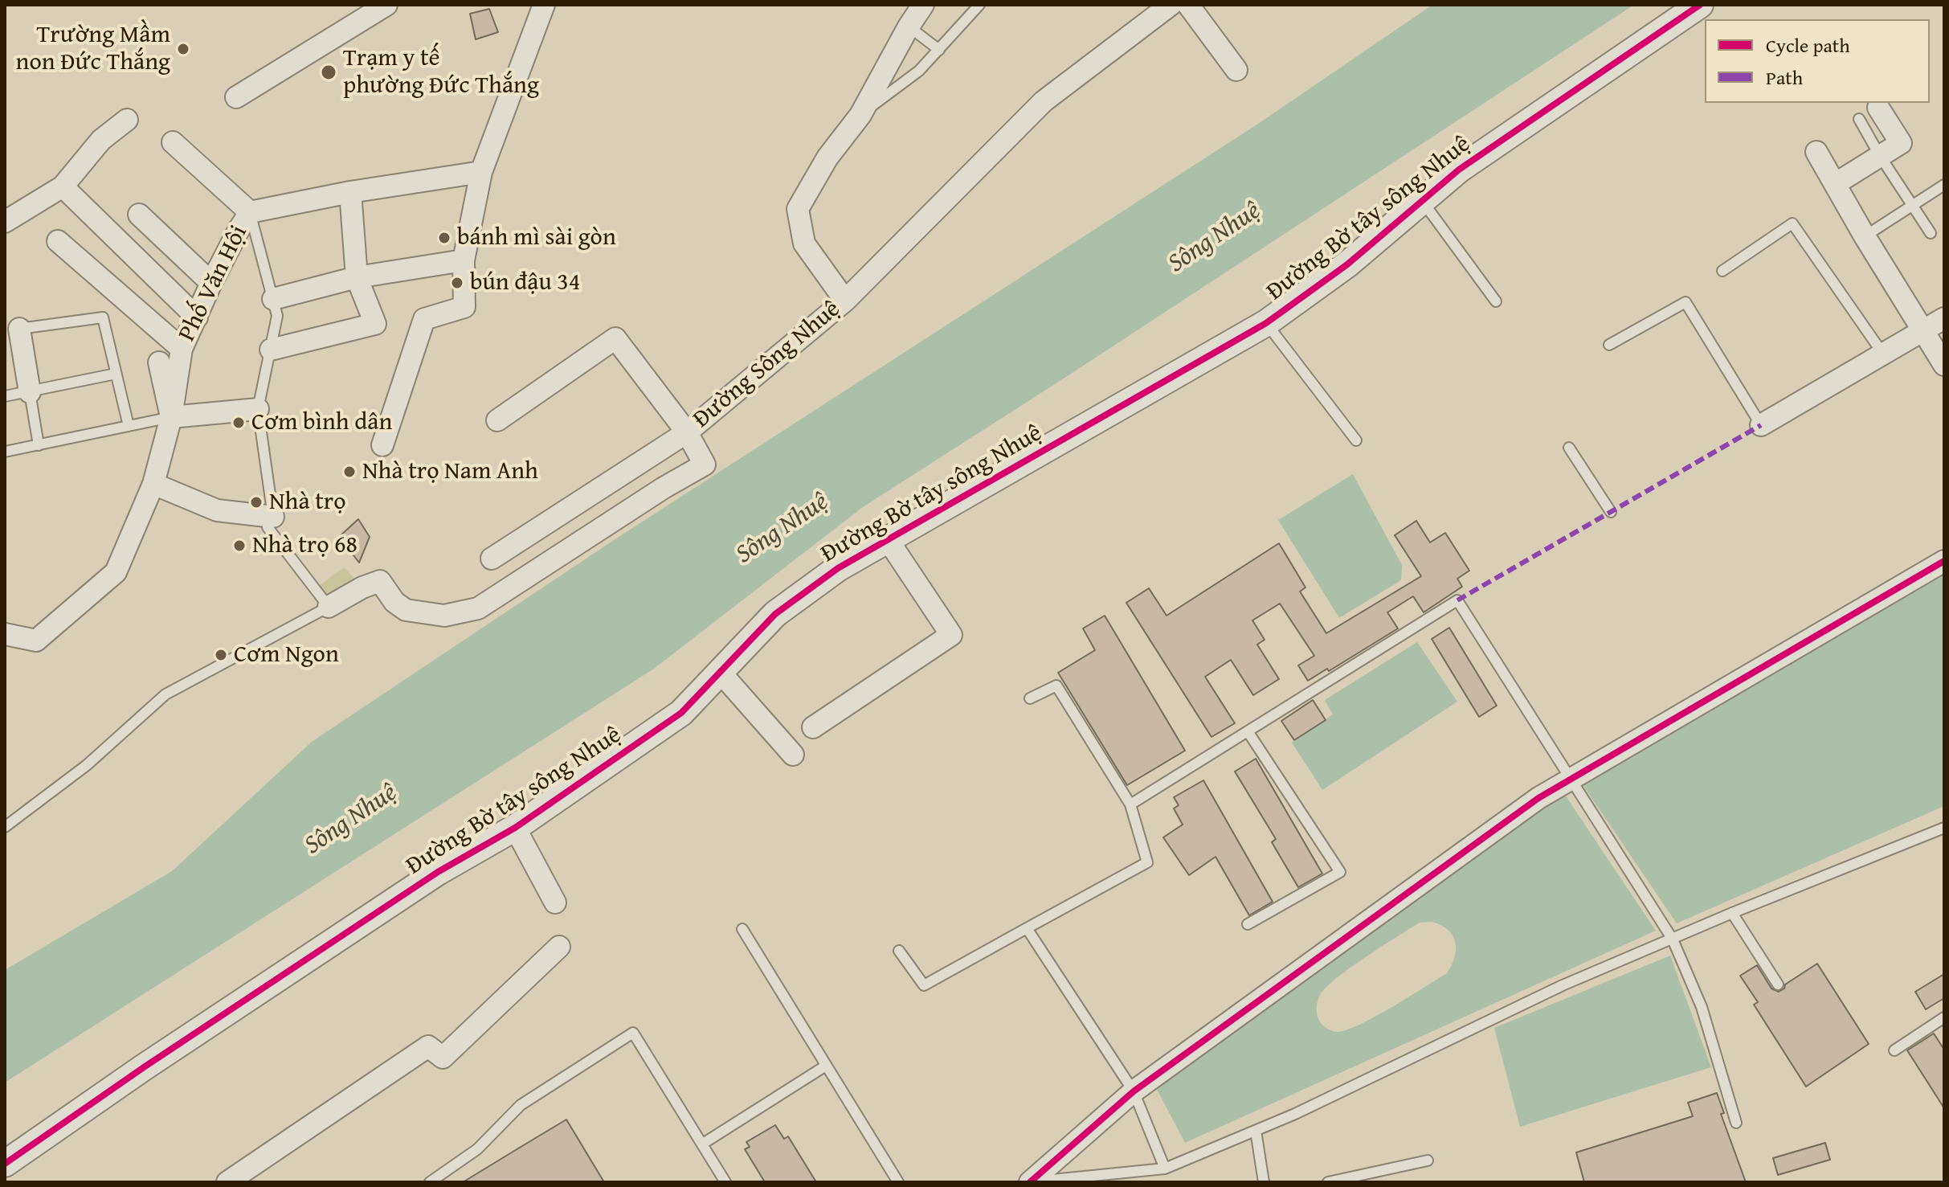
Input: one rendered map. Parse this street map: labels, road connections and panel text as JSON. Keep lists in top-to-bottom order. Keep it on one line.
{"streets":{"street":["Đường Bờ tây sông Nhuệ","Phố Văn Hội","Đường Sông Nhuệ"]},"water":["Sông Nhuệ"],"places":["Trường Mầm non Đức Thắng","Trạm y tế phường Đức Thắng","bánh mì sài gòn","bún đậu 34","Cơm bình dân","Nhà trọ Nam Anh","Nhà trọ","Nhà trọ 68","Cơm Ngon"],"legend":["Cycle path","Path"]}
